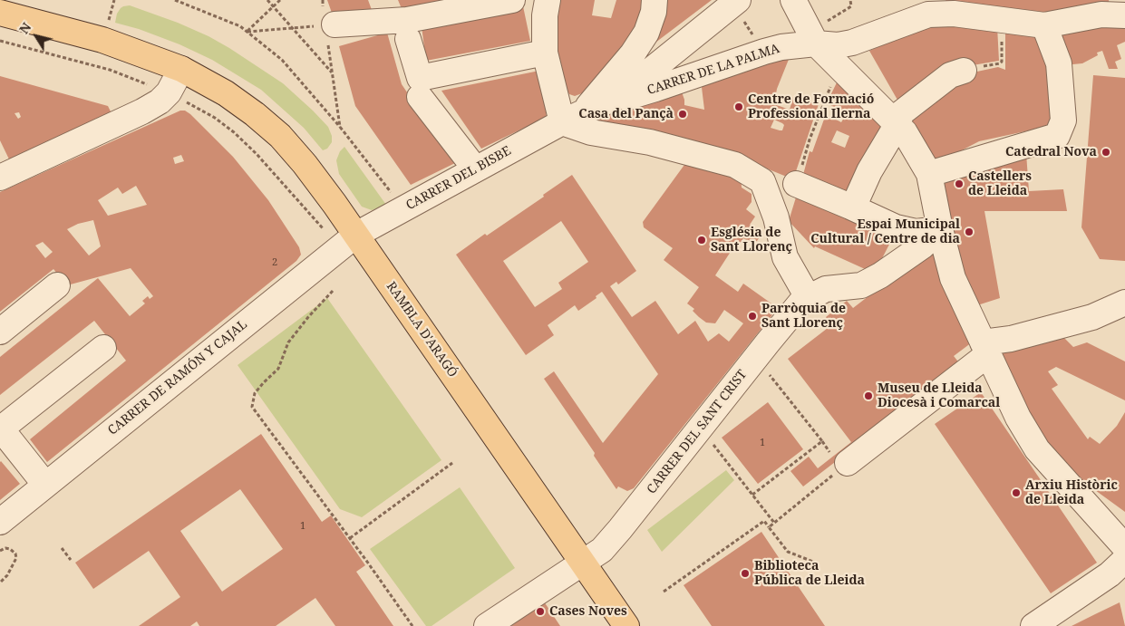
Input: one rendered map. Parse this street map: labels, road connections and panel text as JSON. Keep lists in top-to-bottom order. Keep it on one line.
{"streets":{"main road":["RAMBLA D'ARAGÓ"],"street":["CARRER DE LA PALMA","CARRER DEL BISBE","CARRER DE RAMÓN Y CAJAL","CARRER DEL SANT CRIST"]},"crossings":[["CARRER DE LA PALMA","CARRER DEL BISBE"],["CARRER DEL BISBE","RAMBLA D'ARAGÓ"],["CARRER DEL BISBE","CARRER DE RAMÓN Y CAJAL"],["RAMBLA D'ARAGÓ","CARRER DE RAMÓN Y CAJAL"],["RAMBLA D'ARAGÓ","CARRER DEL SANT CRIST"]],"places":["Centre de Formació Professional Ilerna","Casa del Pançà","Catedral Nova","Castellers de Lleida","Espai Municipal Cultural / Centre de dia","Església de Sant Llorenç","Parròquia de Sant Llorenç","Museu de Lleida Diocesà i Comarcal","Arxiu Històric de Lleida","Biblioteca Pública de Lleida","Cases Noves"],"house_numbers":["2","1","1"],"north":"top left"}
